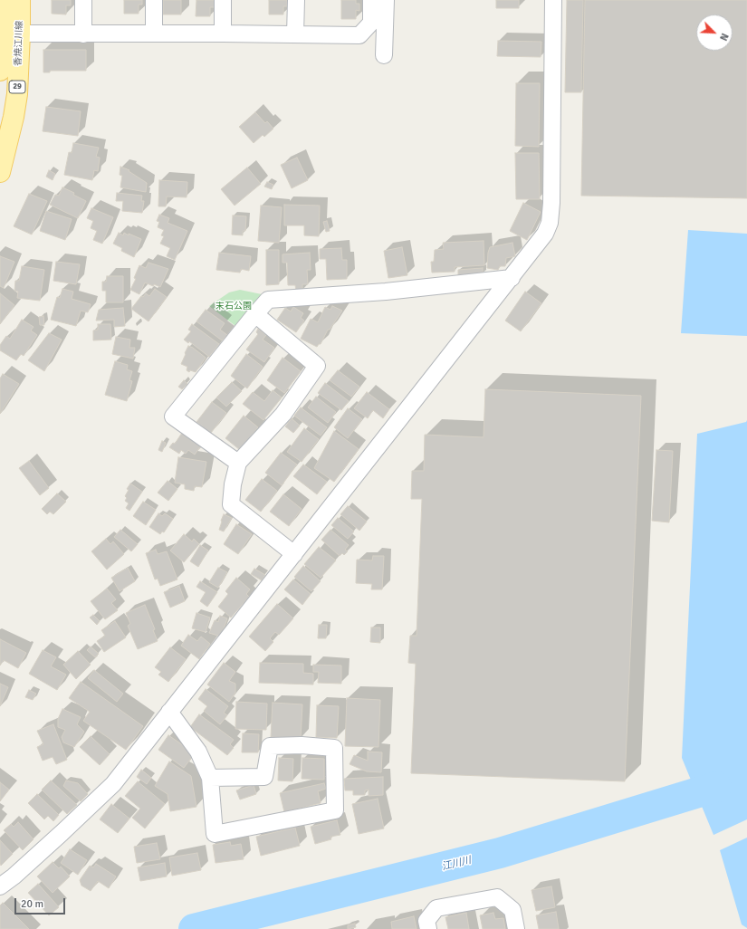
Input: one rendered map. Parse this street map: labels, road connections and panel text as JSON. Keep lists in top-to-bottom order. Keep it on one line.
{"streets":{"main road":["香焼江川線","29"]},"water":["江川川"],"parks":["末石公園"],"scale_bar":"20 m","north":"bottom right"}
